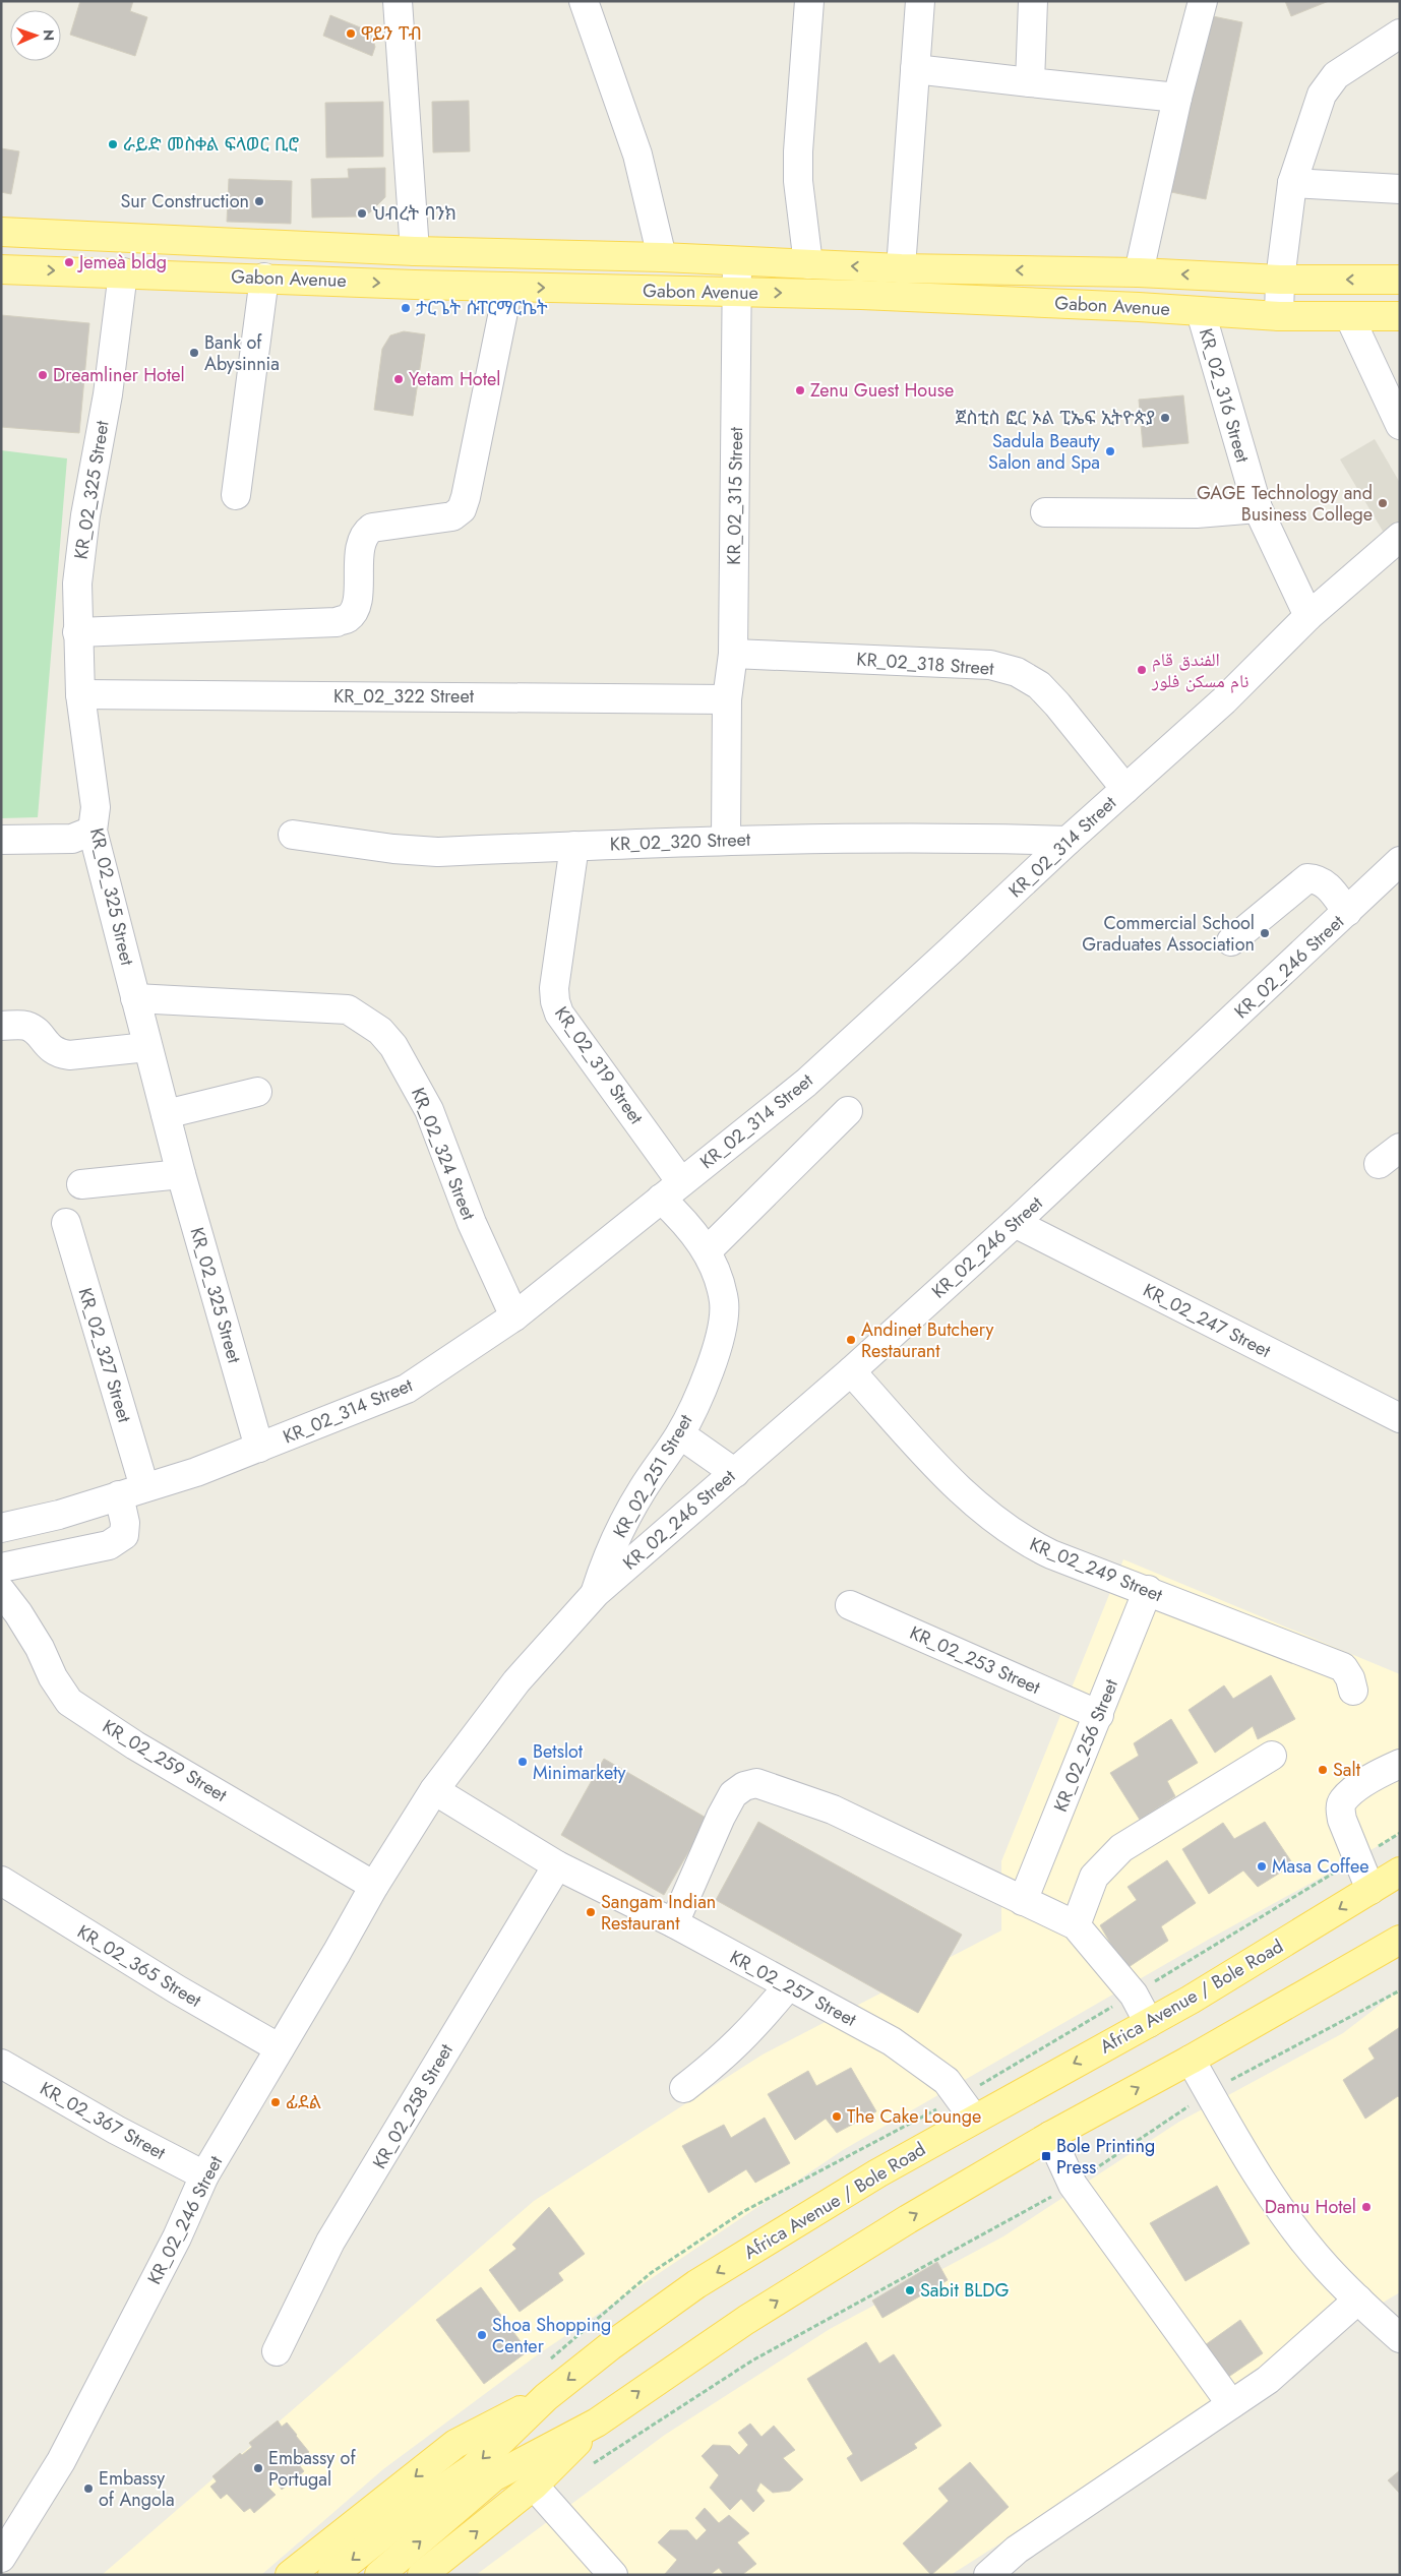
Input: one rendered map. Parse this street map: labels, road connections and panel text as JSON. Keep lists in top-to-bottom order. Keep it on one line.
{"streets":{"main road":["Gabon Avenue","Africa Avenue / Bole Road"],"street":["KR_02_316 Street","KR_02_325 Street","KR_02_315 Street","KR_02_318 Street","KR_02_322 Street","KR_02_320 Street","KR_02_314 Street","KR_02_246 Street","KR_02_319 Street","KR_02_324 Street","KR_02_247 Street","KR_02_327 Street","KR_02_251 Street","KR_02_249 Street","KR_02_253 Street","KR_02_256 Street","KR_02_259 Street","KR_02_365 Street","KR_02_257 Street","KR_02_258 Street","KR_02_367 Street"]},"crossings":[["Gabon Avenue","KR_02_316 Street"],["Gabon Avenue","KR_02_325 Street"],["Gabon Avenue","KR_02_315 Street"],["KR_02_316 Street","KR_02_314 Street"],["KR_02_325 Street","KR_02_322 Street"],["KR_02_325 Street","KR_02_314 Street"],["KR_02_325 Street","KR_02_324 Street"],["KR_02_315 Street","KR_02_318 Street"],["KR_02_315 Street","KR_02_322 Street"],["KR_02_315 Street","KR_02_320 Street"],["KR_02_318 Street","KR_02_314 Street"],["KR_02_320 Street","KR_02_314 Street"],["KR_02_320 Street","KR_02_319 Street"],["KR_02_314 Street","KR_02_319 Street"],["KR_02_314 Street","KR_02_324 Street"],["KR_02_314 Street","KR_02_327 Street"],["KR_02_314 Street","KR_02_251 Street"],["KR_02_246 Street","KR_02_247 Street"],["KR_02_246 Street","KR_02_251 Street"],["KR_02_246 Street","KR_02_249 Street"],["KR_02_246 Street","KR_02_259 Street"],["KR_02_246 Street","KR_02_365 Street"],["KR_02_246 Street","KR_02_257 Street"],["KR_02_246 Street","KR_02_367 Street"],["KR_02_319 Street","KR_02_251 Street"],["KR_02_327 Street","KR_02_259 Street"],["KR_02_249 Street","KR_02_256 Street"],["KR_02_253 Street","KR_02_256 Street"],["KR_02_257 Street","Africa Avenue / Bole Road"],["KR_02_257 Street","KR_02_258 Street"]],"places":{"other":["ዋይን ፐብ","ራይድ መስቀል ፍላወር ቢሮ","Sur Construction","ህብረት ባንክ","Jemeà bldg","ታርጌት ሱፐርማርኬት","Bank of Abysinnia","Dreamliner Hotel","Yetam Hotel","Zenu Guest House","ጀስቲስ ፎር ኦል ፒኤፍ ኢትዮጵያ","Sadula Beauty Salon and Spa","GAGE Technology and Business College","الفندق قام نام مسكن فلور","Commercial School Graduates Association","Andinet Butchery Restaurant","Betslot Minimarkety","Salt","Masa Coffee","Sangam Indian Restaurant","ፊደል","The Cake Lounge","Damu Hotel","Sabit BLDG","Shoa Shopping Center","Embassy of Portugal","Embassy of Angola"],"transit":["Bole Printing Press"]},"north":"right"}
